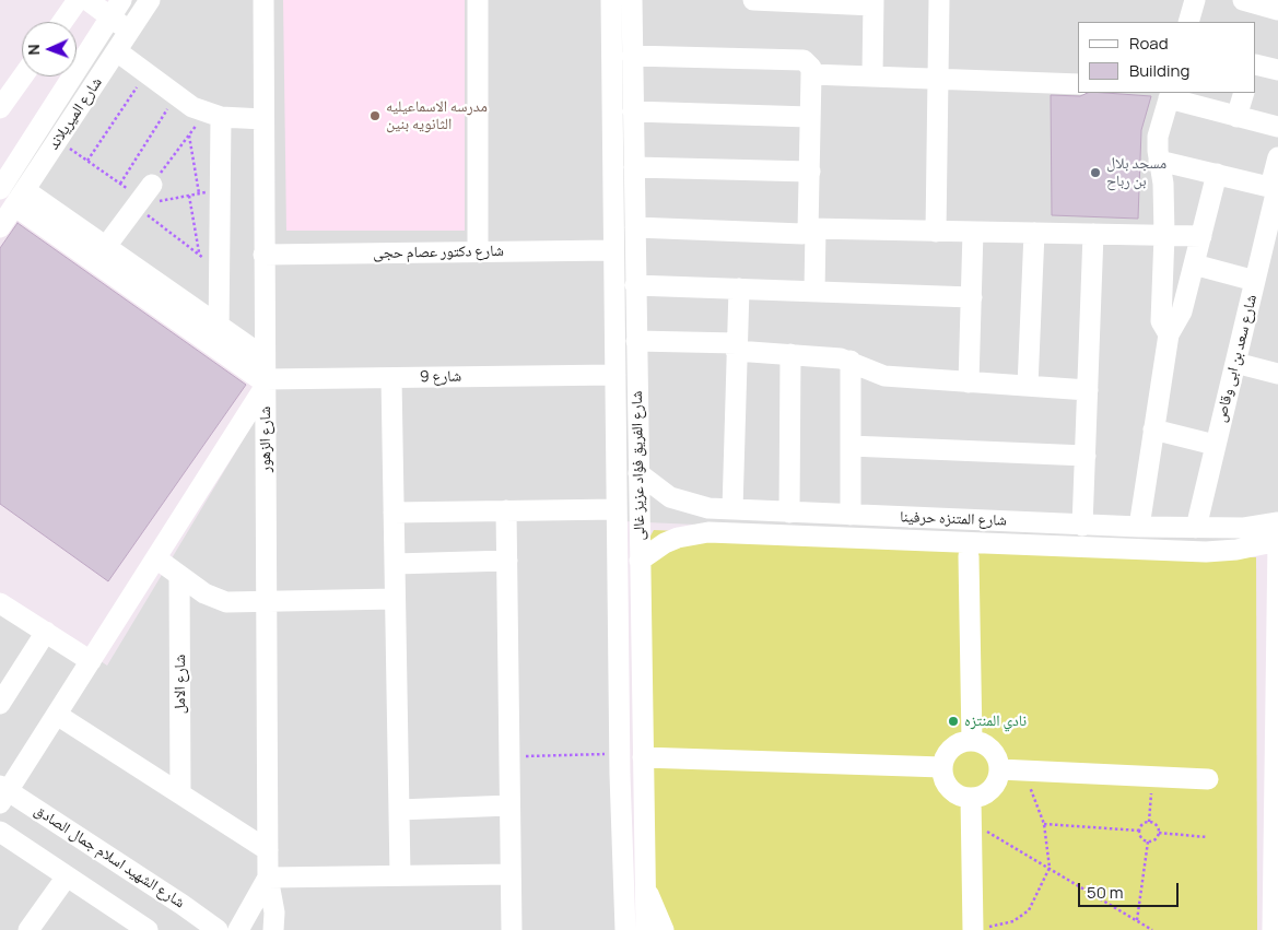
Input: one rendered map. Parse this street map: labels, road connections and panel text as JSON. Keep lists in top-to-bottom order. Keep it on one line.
{"streets":{"street":["شارع الميريلاند","شارع دكتور عصام حجى","شارع سعد بن ابى وقاص","شارع 9","شارع الزهور","شارع الفريق فؤاد عزيز غالى","شارع المتنزه حرفينا","شارع الامل","شارع الشهيد اسلام جمال الصادق"]},"crossings":[["شارع دكتور عصام حجى","شارع الزهور"],["شارع دكتور عصام حجى","شارع الفريق فؤاد عزيز غالى"],["شارع سعد بن ابى وقاص","شارع المتنزه حرفينا"],["شارع 9","شارع الزهور"],["شارع 9","شارع الفريق فؤاد عزيز غالى"],["شارع الفريق فؤاد عزيز غالى","شارع المتنزه حرفينا"]],"places":["مدرسه الاسماعيليه الثانويه بنين","مسجد بلال بن رباح","نادي المنتزه"],"legend":["Road","Building"],"scale_bar":"50 m","north":"left"}
